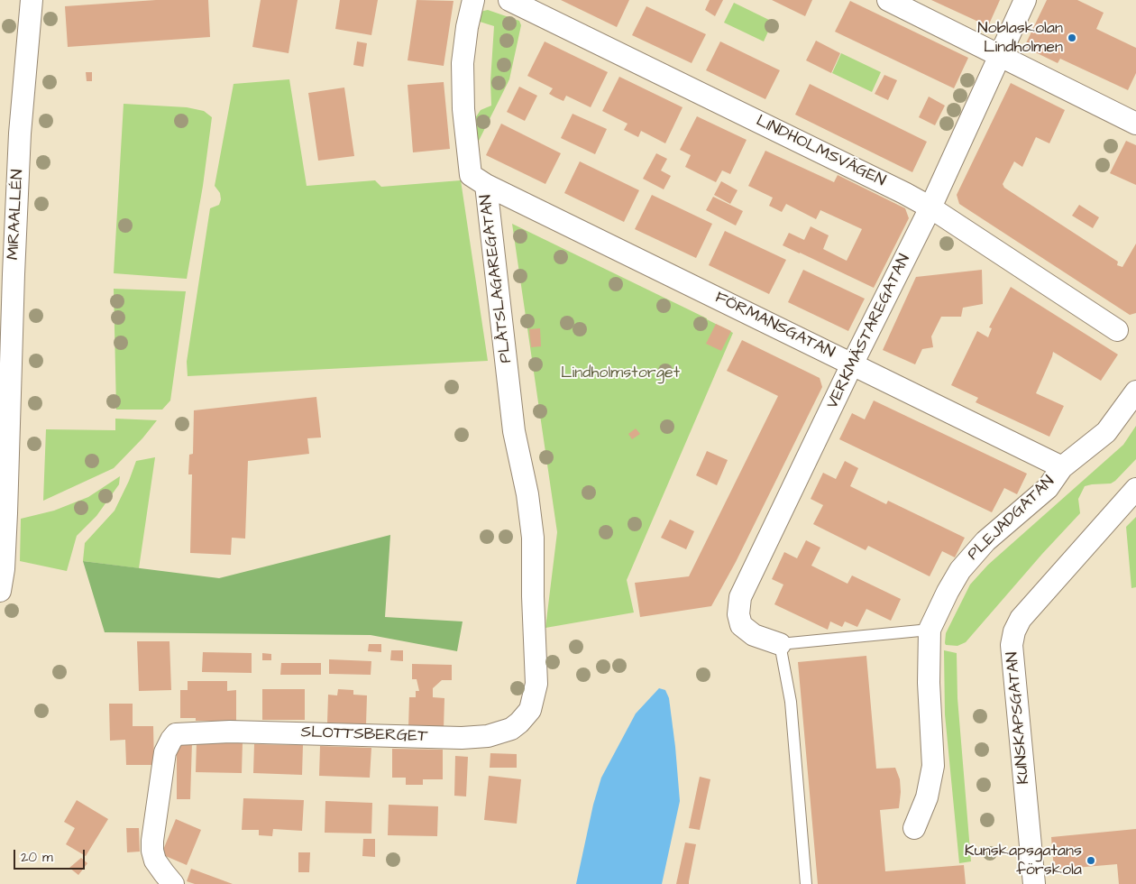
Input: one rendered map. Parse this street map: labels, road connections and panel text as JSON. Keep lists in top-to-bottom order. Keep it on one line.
{"streets":{"street":["LINDHOLMSVÄGEN","MIRAALLÉN","PLÅTSLAGAREGATAN","FÖRMANSGATAN","VERKMÄSTAREGATAN","PLEJADGATAN","KUNSKAPSGATAN","SLOTTSBERGET"]},"crossings":[["LINDHOLMSVÄGEN","VERKMÄSTAREGATAN"],["PLÅTSLAGAREGATAN","FÖRMANSGATAN"],["PLÅTSLAGAREGATAN","SLOTTSBERGET"],["FÖRMANSGATAN","VERKMÄSTAREGATAN"],["FÖRMANSGATAN","PLEJADGATAN"]],"parks":["Lindholmstorget"],"places":["Noblaskolan Lindholmen","Kunskapsgatans förskola"],"scale_bar":"20 m"}
